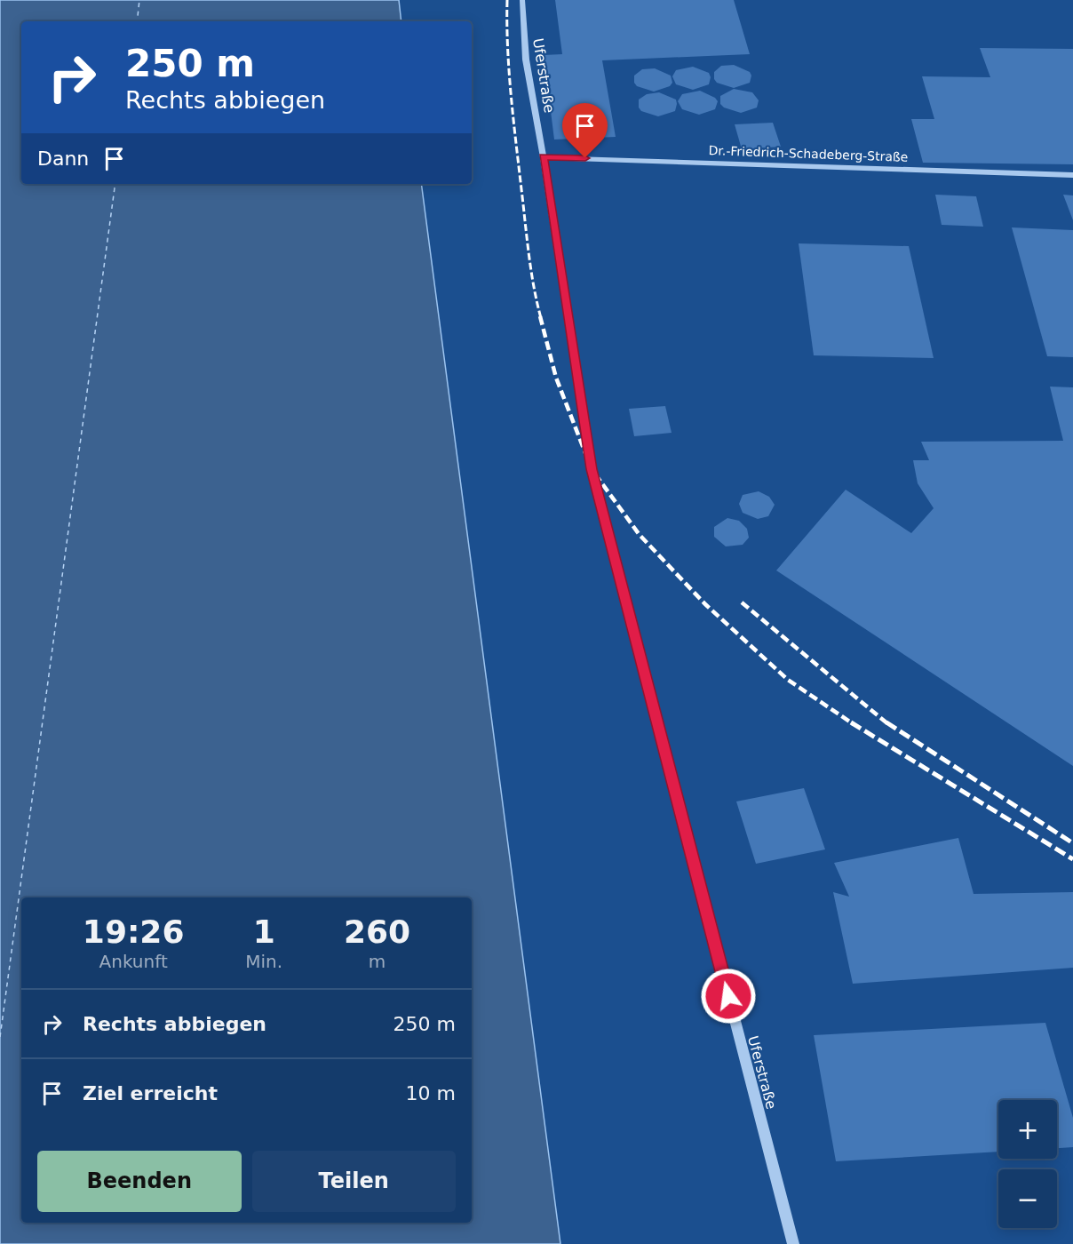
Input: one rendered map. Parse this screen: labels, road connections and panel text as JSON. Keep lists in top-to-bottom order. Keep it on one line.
{"streets":{"street":["Uferstraße","Dr.-Friedrich-Schadeberg-Straße"]},"crossings":[["Uferstraße","Dr.-Friedrich-Schadeberg-Straße"]],"page":{"turn":["250 m","Rechts abbiegen"],"then":"Dann","eta":["19:26","Ankunft","1","Min.","260","m"],"list":[{"name":"Rechts abbiegen","value":"250 m"},{"name":"Ziel erreicht","value":"10 m"}],"map_buttons":["+","−"],"buttons":["Beenden","Teilen"]}}
